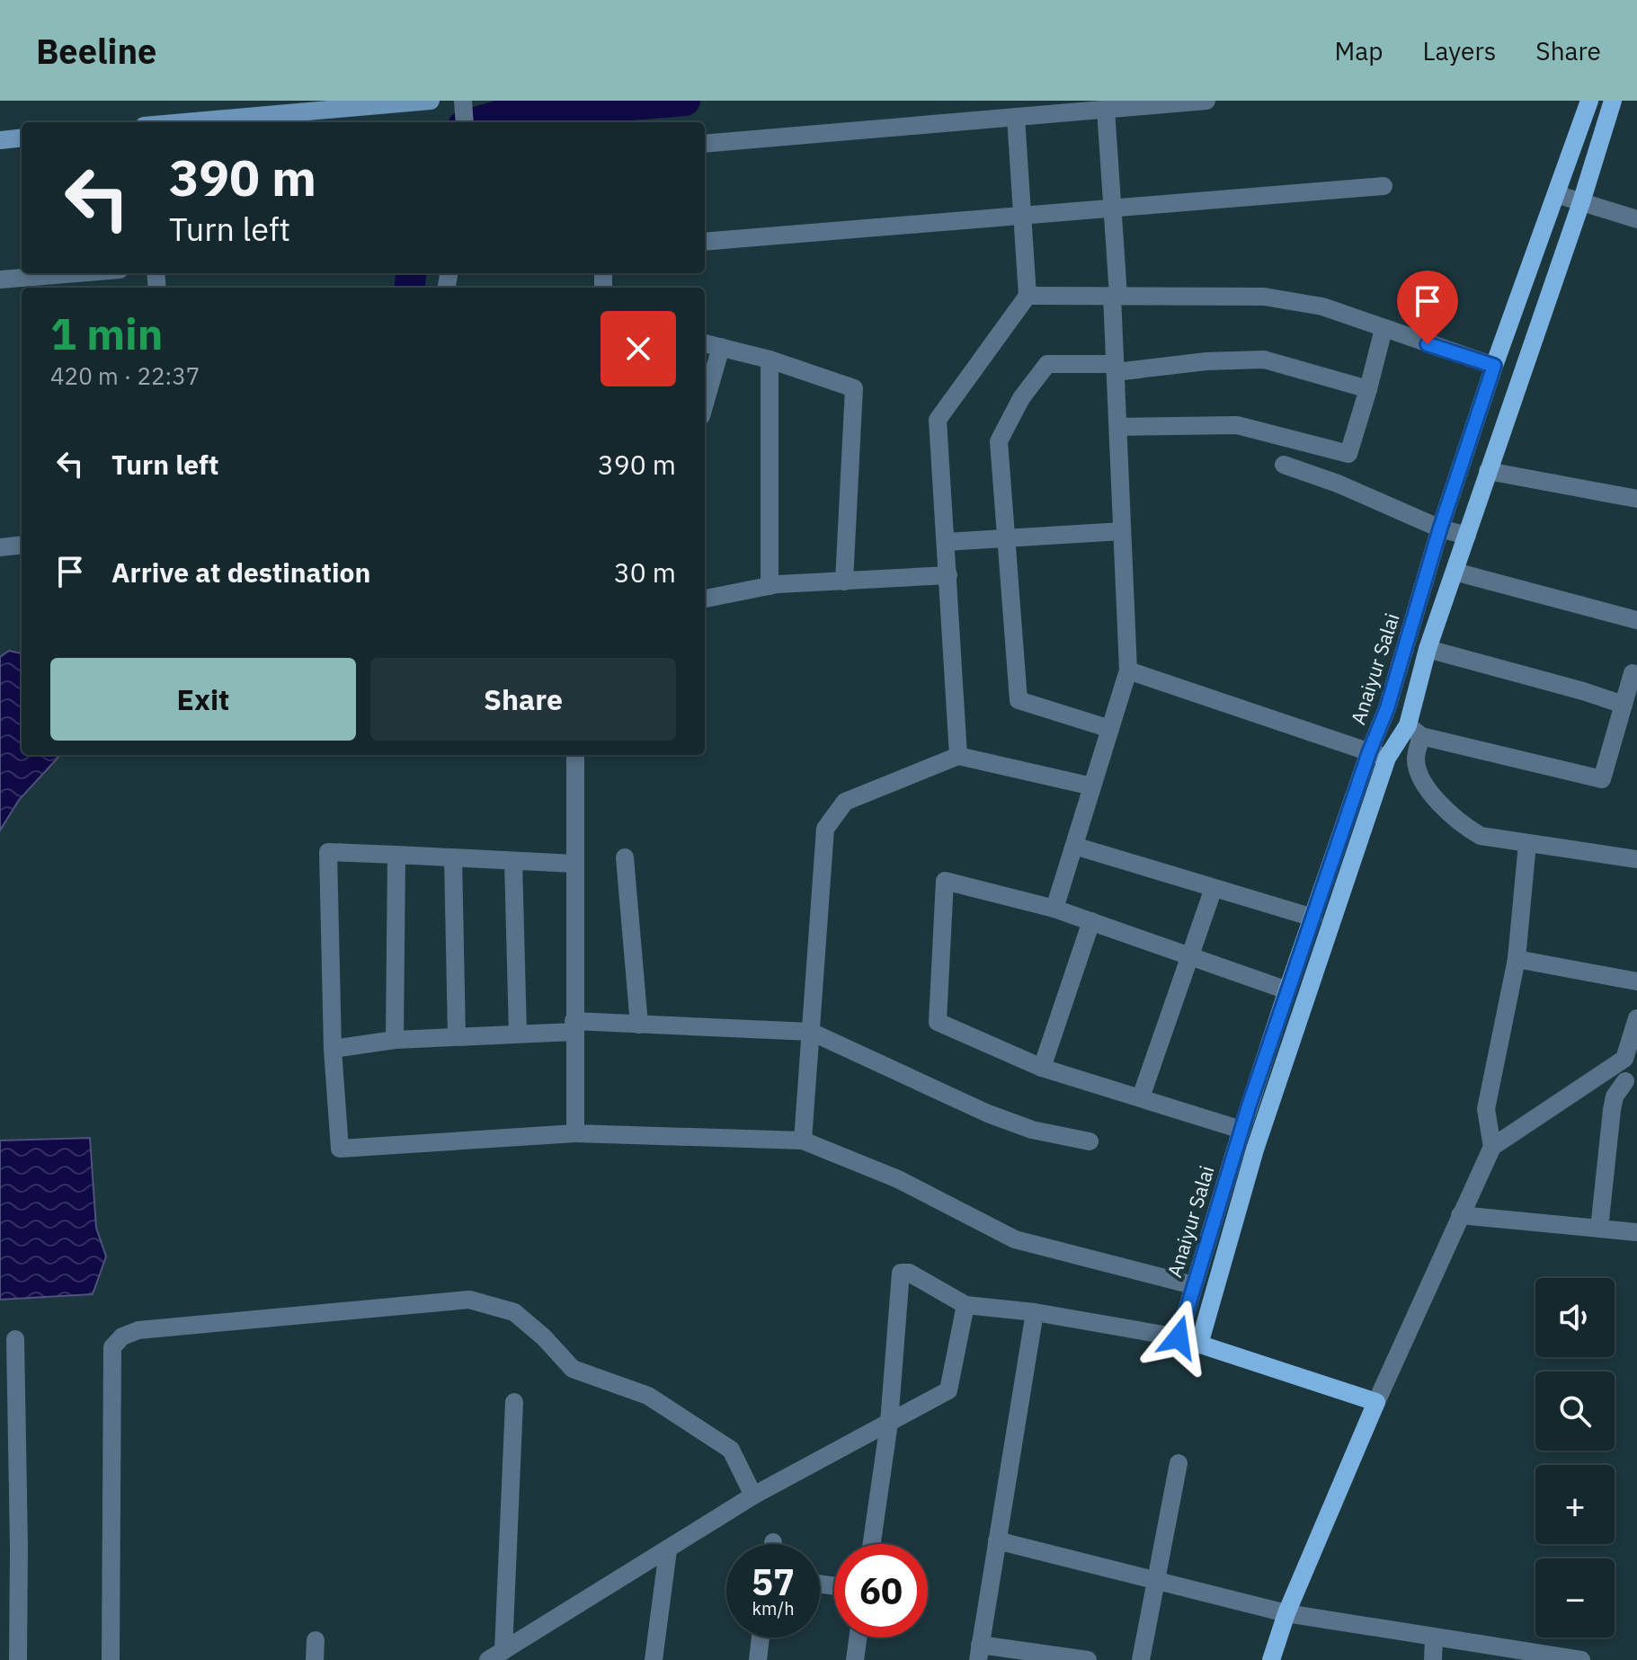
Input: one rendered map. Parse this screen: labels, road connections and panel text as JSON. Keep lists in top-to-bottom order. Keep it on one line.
{"streets":{"main road":["Anaiyur Salai"]},"page":{"header":"Beeline","nav":["Map","Layers","Share"],"turn":["390 m","Turn left"],"heading":["1 min","420 m · 22:37"],"list":[{"name":"Turn left","value":"390 m"},{"name":"Arrive at destination","value":"30 m"}],"buttons":["Exit","Share"],"map_buttons":["+","−"],"speed":"57 km/h","limit":"60"}}
